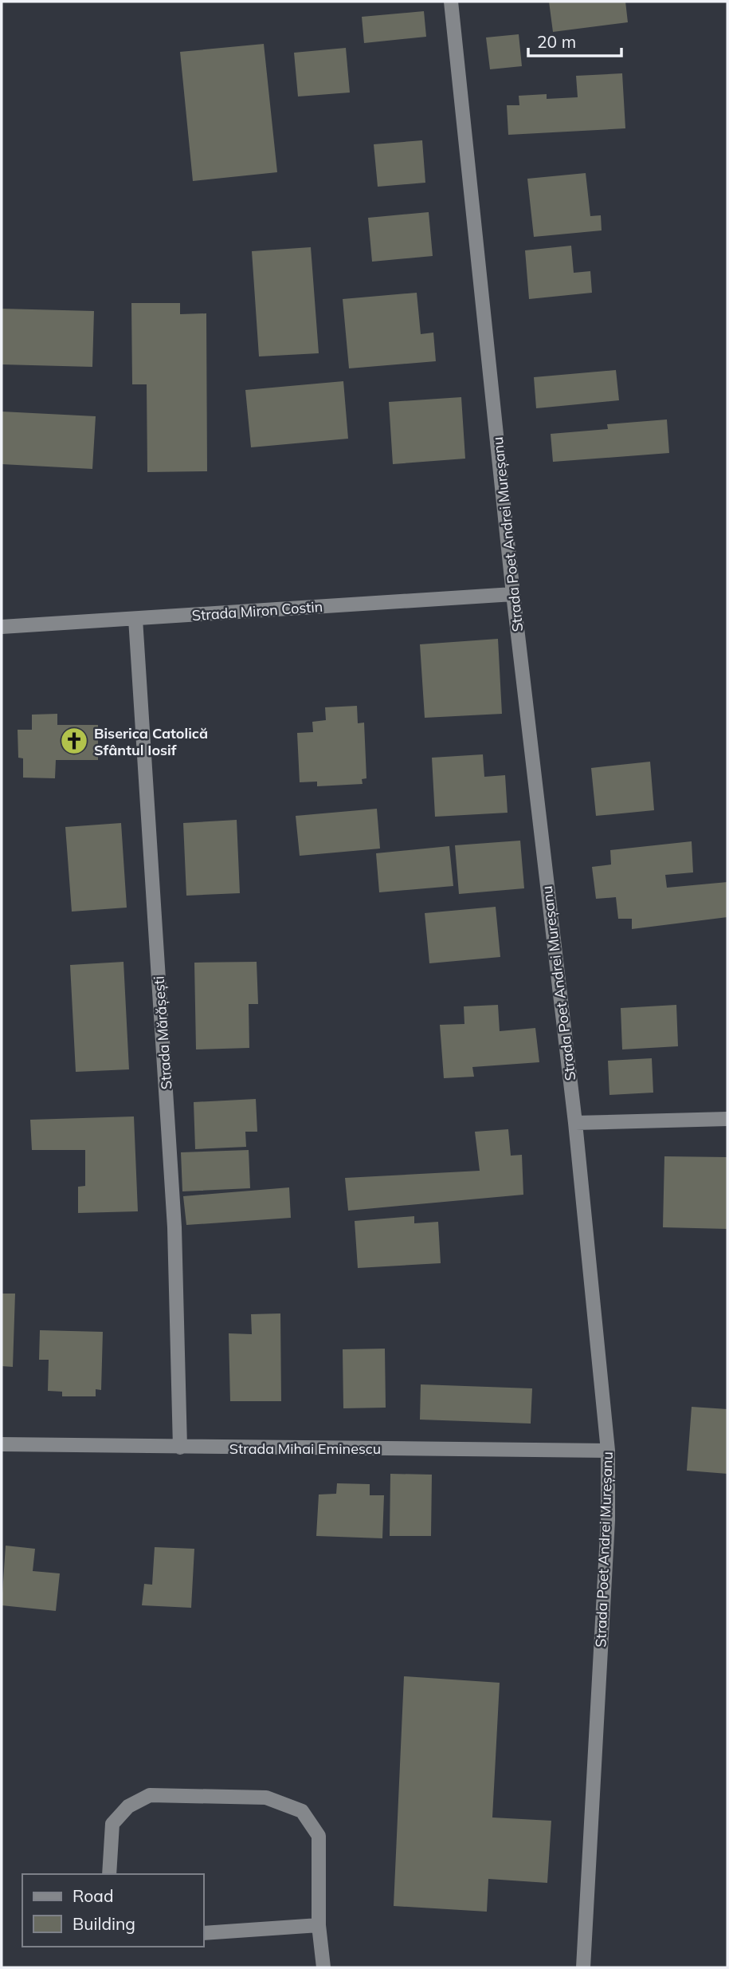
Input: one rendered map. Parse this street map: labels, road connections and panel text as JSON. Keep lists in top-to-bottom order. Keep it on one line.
{"streets":{"street":["Strada Poet Andrei Mureșanu","Strada Miron Costin","Strada Mărășești","Strada Mihai Eminescu"]},"crossings":[["Strada Poet Andrei Mureșanu","Strada Miron Costin"],["Strada Poet Andrei Mureșanu","Strada Mihai Eminescu"],["Strada Miron Costin","Strada Mărășești"],["Strada Mărășești","Strada Mihai Eminescu"]],"places":{"church":["Biserica Catolică Sfântul Iosif"]},"legend":["Road","Building"],"scale_bar":"20 m"}
